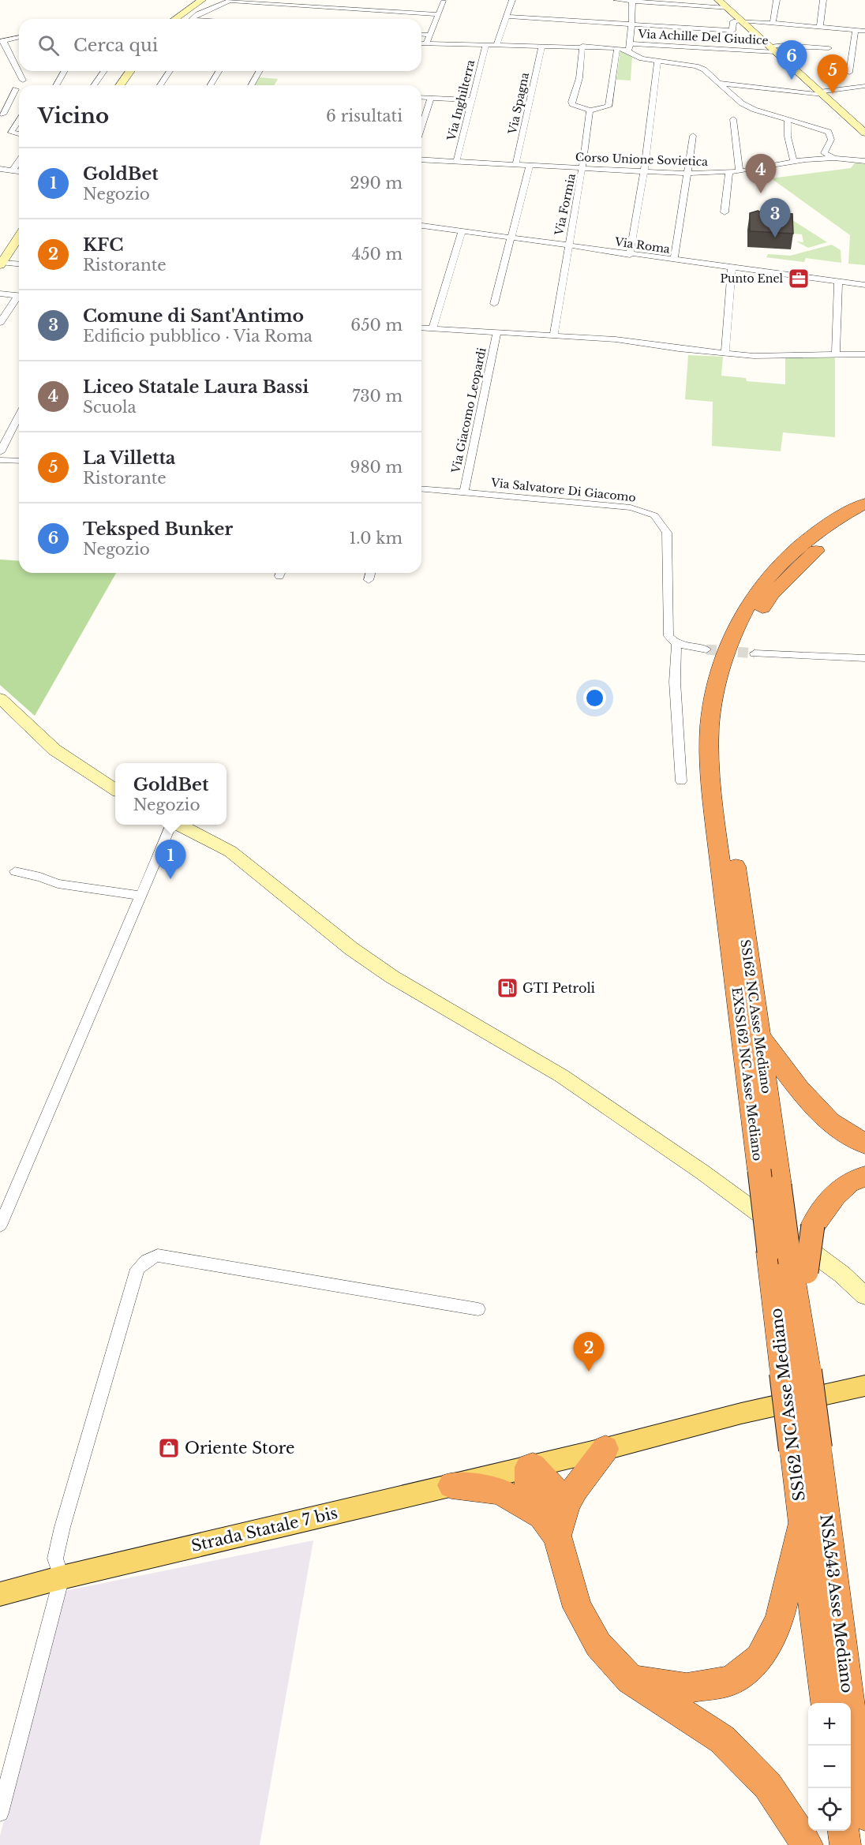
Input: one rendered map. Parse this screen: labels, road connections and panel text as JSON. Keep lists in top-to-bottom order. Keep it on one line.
{"streets":{"highway":["SS162 NC Asse Mediano","EXSS162 NC Asse Mediano","NSA543 Asse Mediano"],"main road":["Strada Statale 7 bis"],"street":["Via Achille Del Giudice","Via Inghilterra","Via Spagna","Corso Unione Sovietica","Via Formia","Via Roma","Via Giacomo Leopardi","Via Salvatore Di Giacomo"]},"crossings":[["Via Inghilterra","Corso Unione Sovietica"],["Via Spagna","Corso Unione Sovietica"],["Corso Unione Sovietica","Via Formia"],["Via Formia","Via Roma"],["Via Giacomo Leopardi","Via Salvatore Di Giacomo"],["SS162 NC Asse Mediano","EXSS162 NC Asse Mediano"],["SS162 NC Asse Mediano","NSA543 Asse Mediano"]],"places":{"office":["Punto Enel"],"fuel station":["GTI Petroli"],"shop":["Oriente Store"]},"page":{"search":"Cerca qui","pins":["6","5","4","3","1","2"],"heading":["Vicino","6 risultati"],"list":[{"mark":"1","name":"GoldBet","note":"Negozio","value":"290 m"},{"mark":"2","name":"KFC","note":"Ristorante","value":"450 m"},{"mark":"3","name":"Comune di Sant'Antimo","note":"Edificio pubblico · Via Roma","value":"650 m"},{"mark":"4","name":"Liceo Statale Laura Bassi","note":"Scuola","value":"730 m"},{"mark":"5","name":"La Villetta","note":"Ristorante","value":"980 m"},{"mark":"6","name":"Teksped Bunker","note":"Negozio","value":"1.0 km"}],"popup":["GoldBet","Negozio"],"map_buttons":["+","−"]}}
